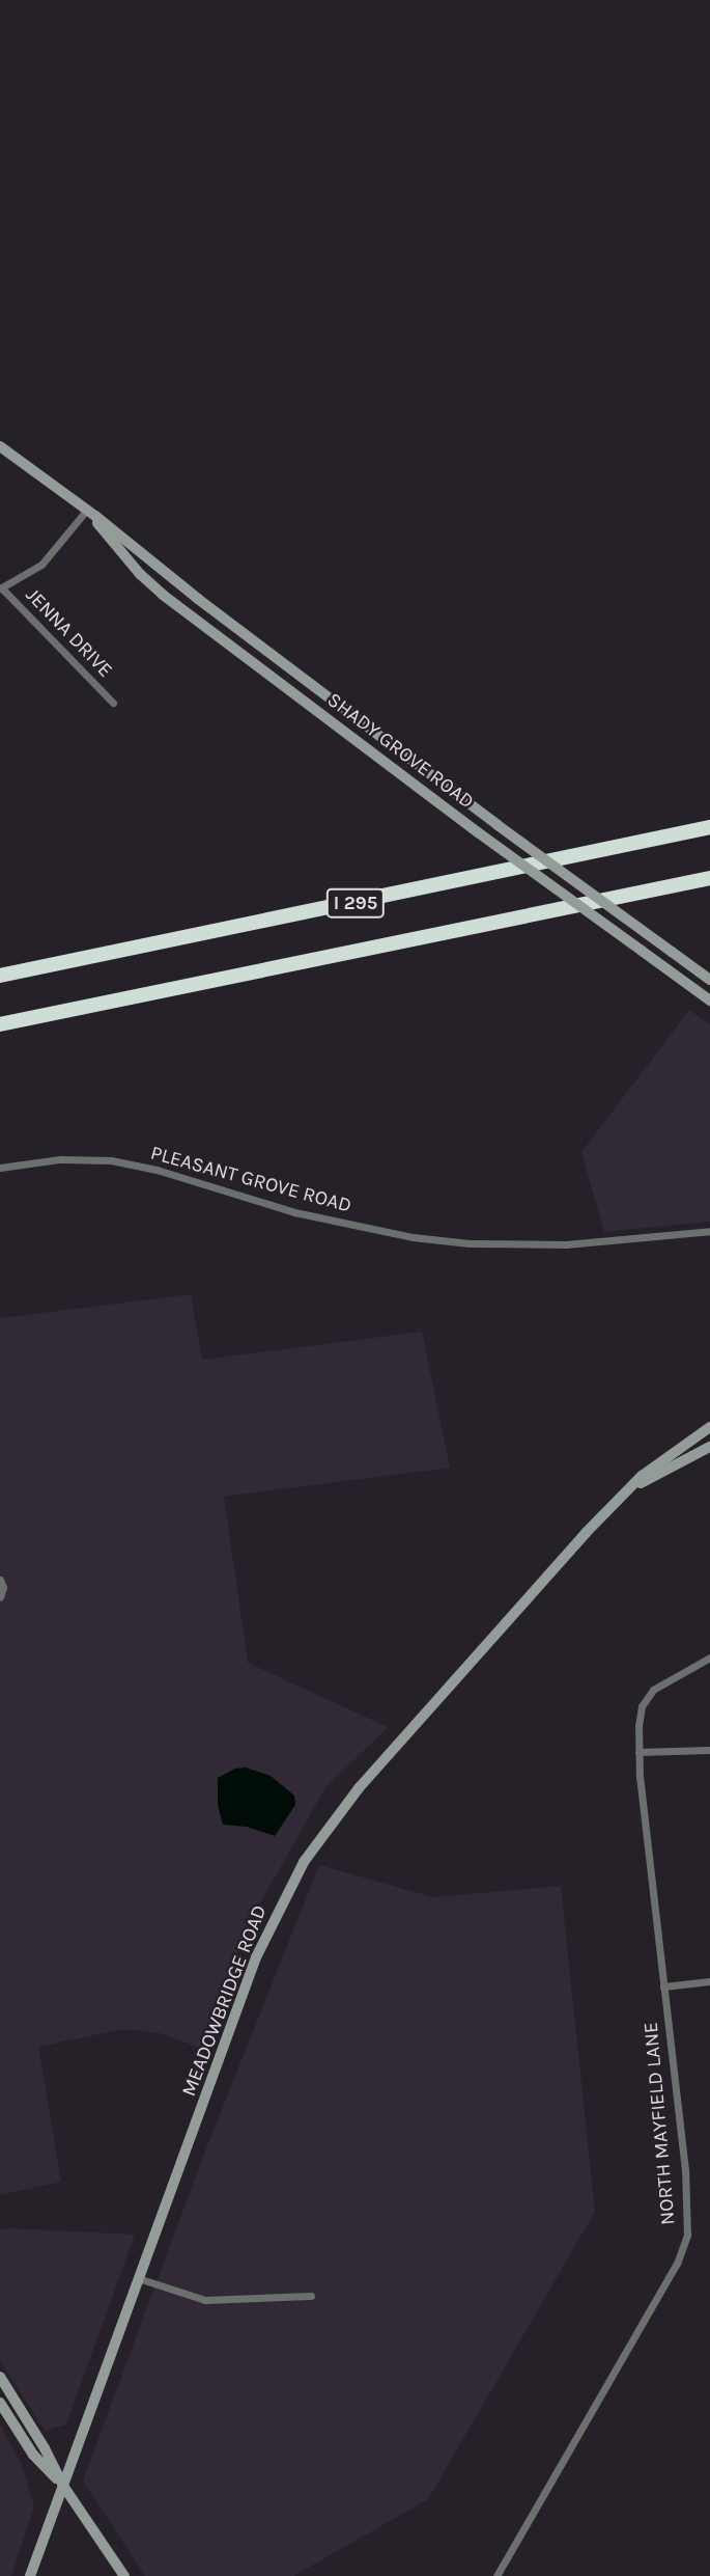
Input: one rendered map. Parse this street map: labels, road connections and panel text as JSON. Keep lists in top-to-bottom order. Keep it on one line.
{"streets":{"highway":["I 295"],"main road":["SHADY GROVE ROAD","MEADOWBRIDGE ROAD"],"street":["JENNA DRIVE","PLEASANT GROVE ROAD","NORTH MAYFIELD LANE"]}}
